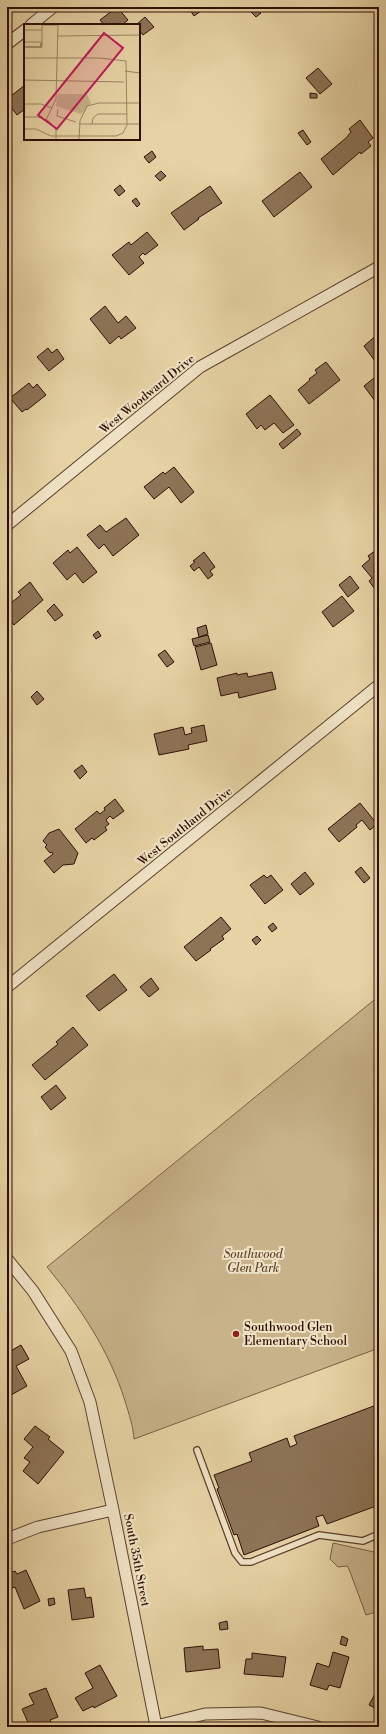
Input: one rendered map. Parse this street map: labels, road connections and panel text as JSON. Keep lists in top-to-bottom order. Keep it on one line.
{"streets":{"street":["West Woodward Drive","West Southland Drive","South 35th Street"]},"parks":["Southwood Glen Park"],"places":["Southwood Glen Elementary School"]}
